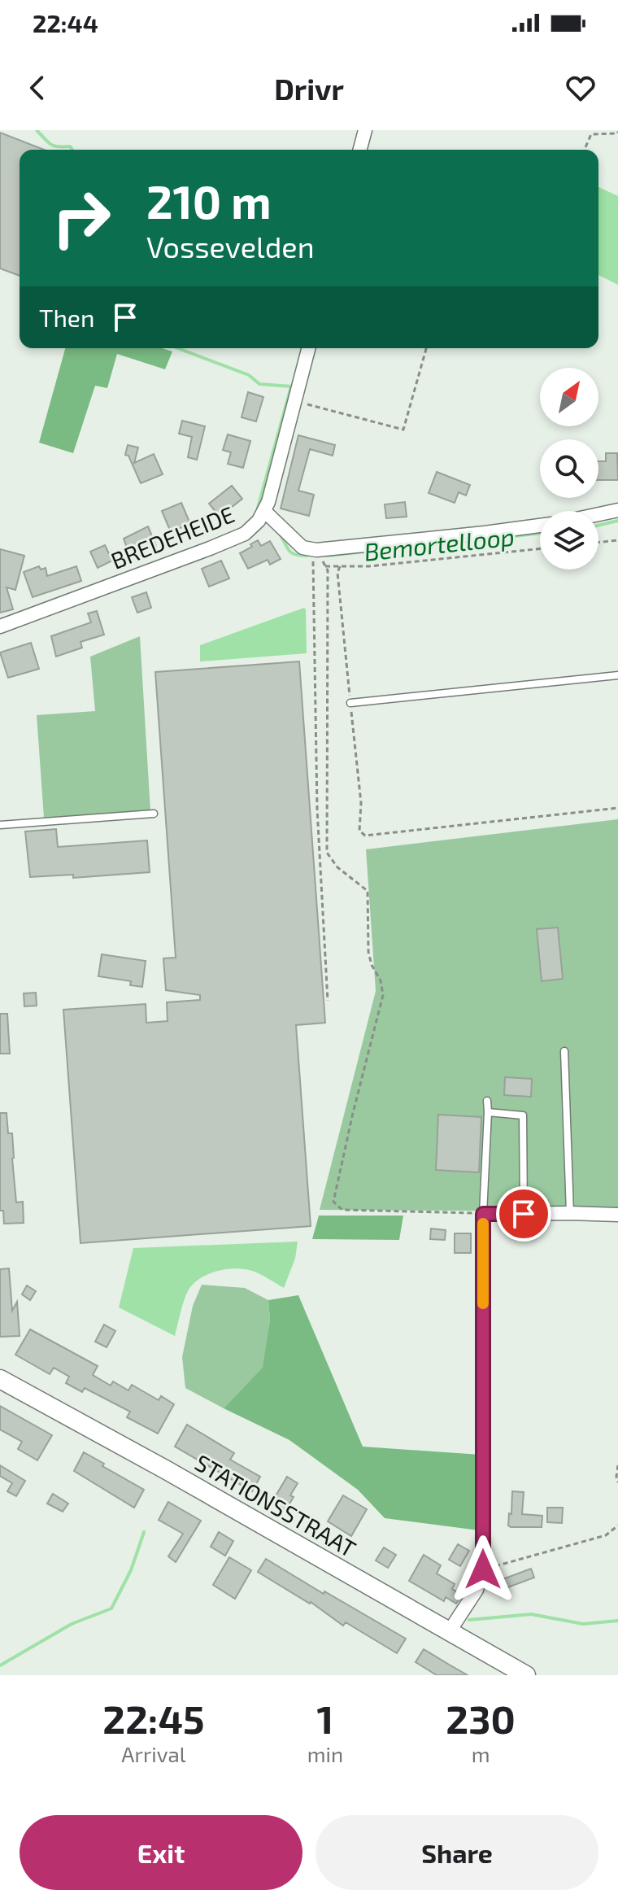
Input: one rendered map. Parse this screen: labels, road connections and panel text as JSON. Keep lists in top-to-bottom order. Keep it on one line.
{"streets":{"street":["BREDEHEIDE","STATIONSSTRAAT"]},"water":["Bemortelloop"],"north":"top right","page":{"status":"22:44","header":"Drivr","turn":["210 m","Vossevelden"],"then":"Then","eta":["22:45","Arrival","1","min","230","m"],"buttons":["Exit","Share"]}}
